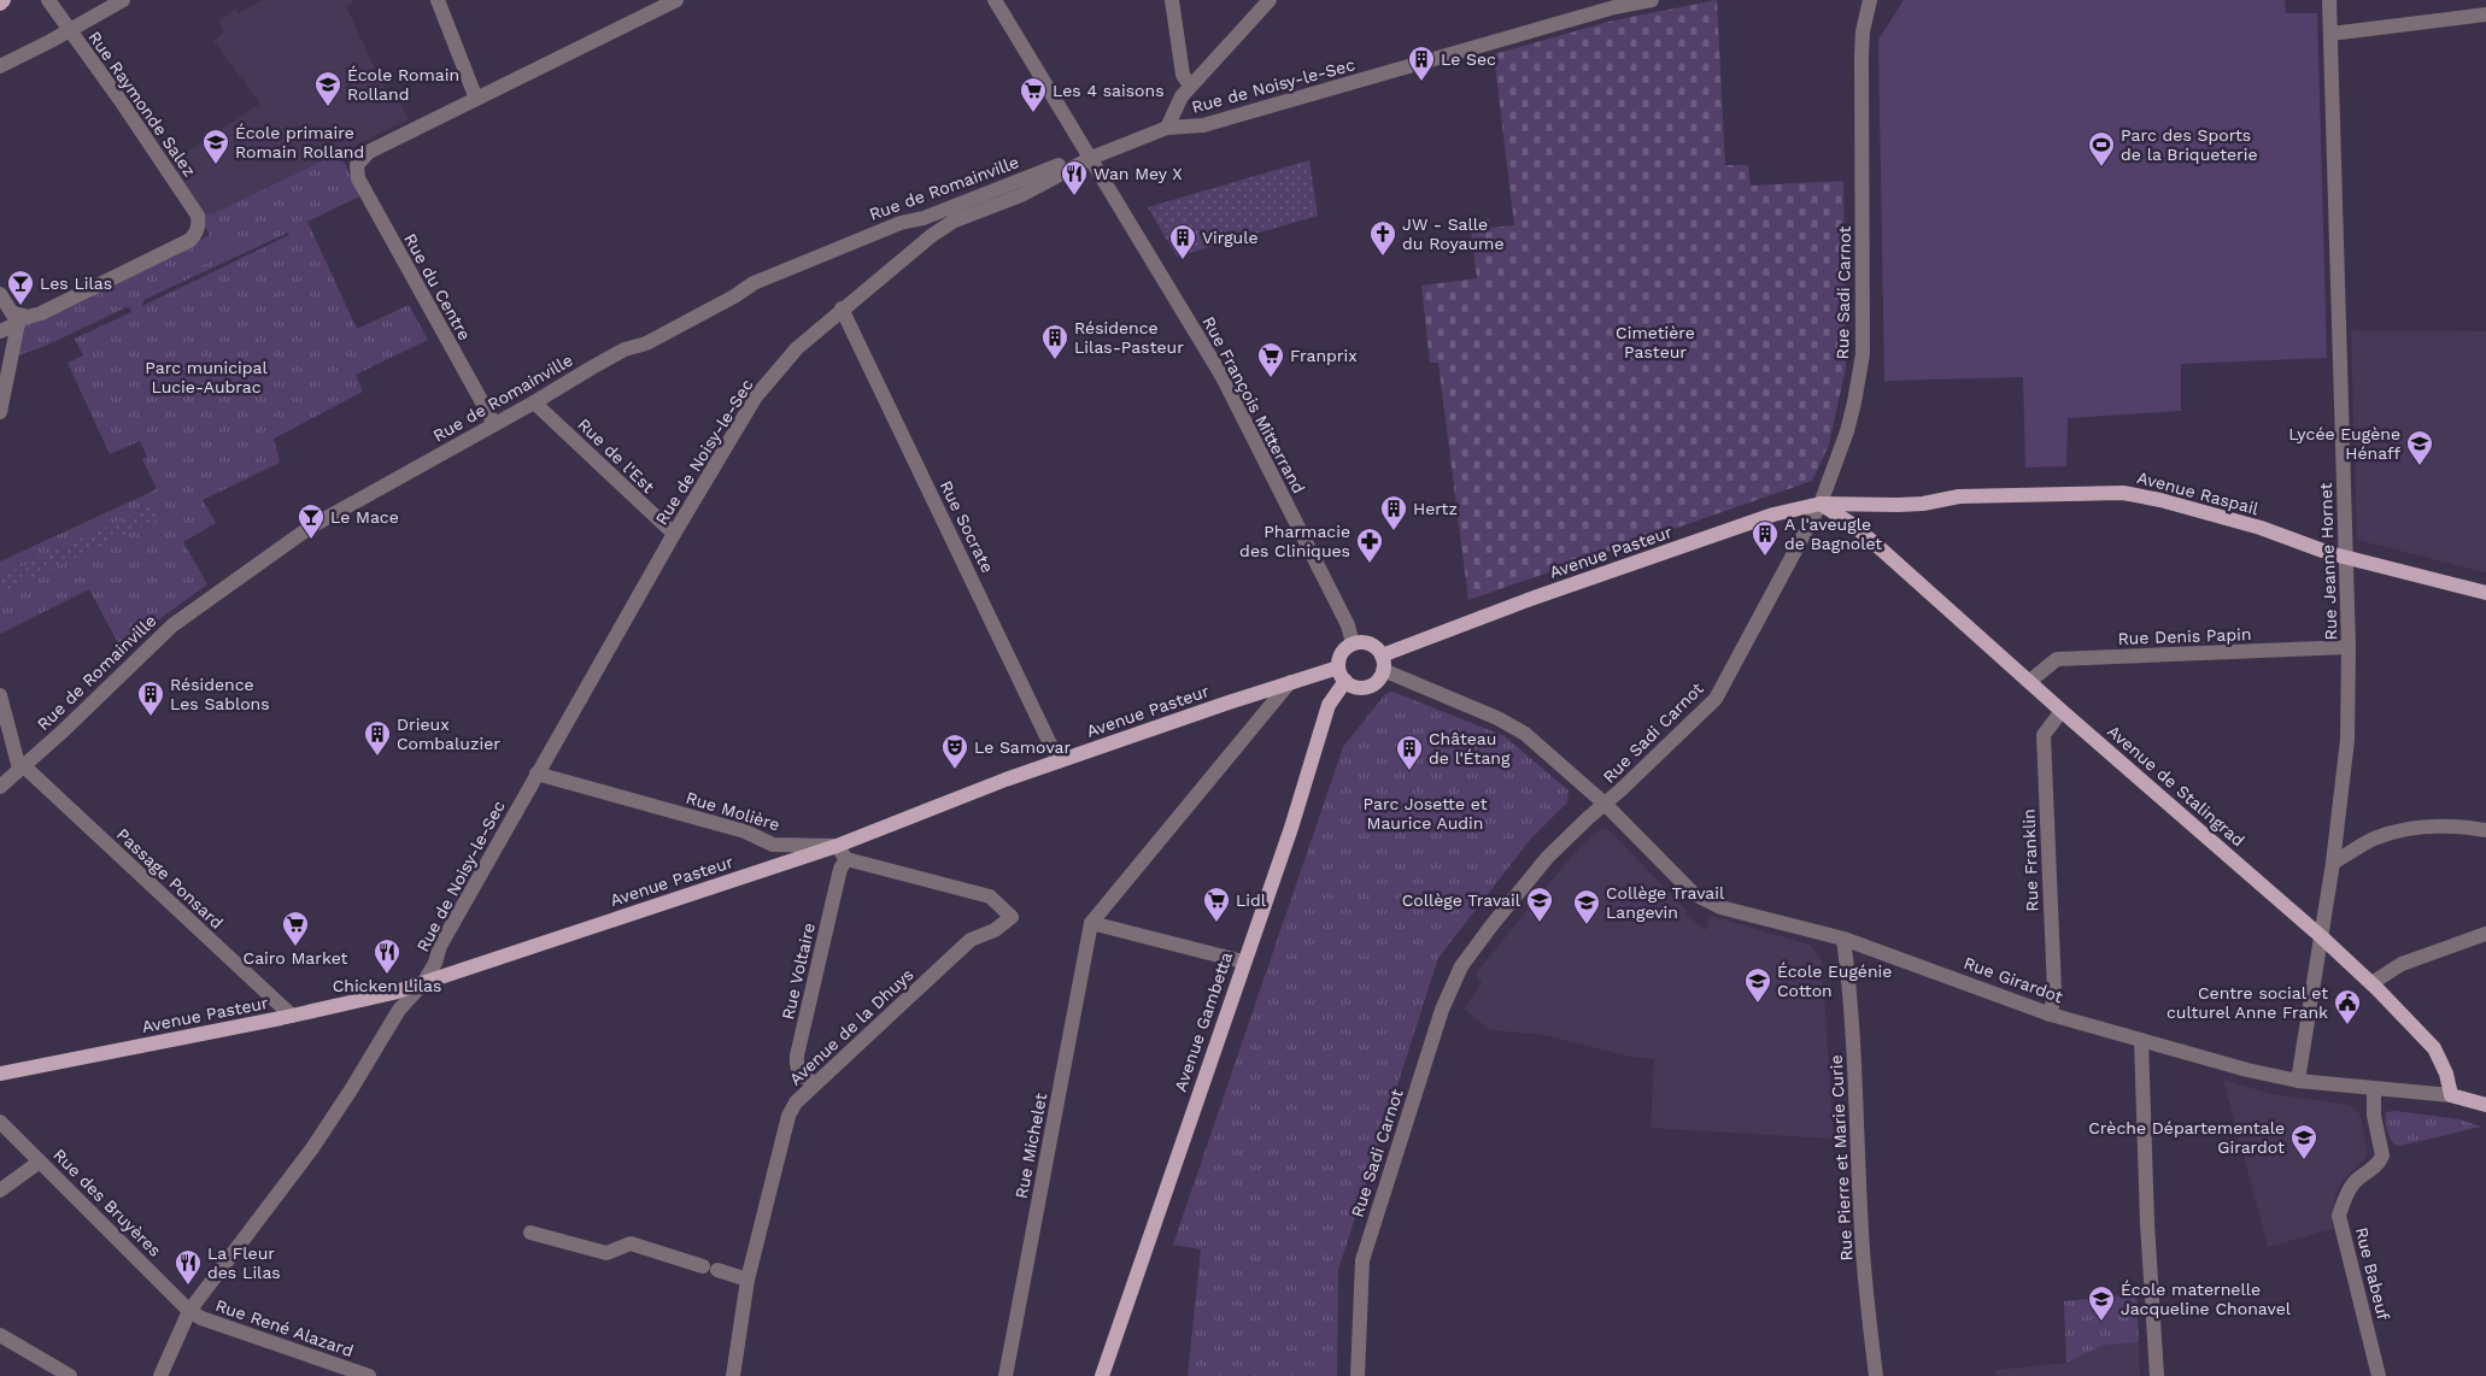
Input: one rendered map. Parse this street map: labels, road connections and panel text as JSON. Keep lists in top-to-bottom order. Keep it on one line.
{"streets":{"main road":["Avenue Raspail","Avenue Pasteur","Avenue de Stalingrad","Avenue Gambetta"],"street":["Rue de Noisy-le-Sec","Rue Raymonde Salez","Rue de Romainville","Rue du Centre","Rue Sadi Carnot","Rue François Mitterrand","Rue de l'Est","Rue Socrate","Rue Jeanne Hornet","Rue Denis Papin","Rue Molière","Rue Franklin","Passage Ponsard","Rue Voltaire","Rue Girardot","Avenue de la Dhuys","Rue Michelet","Rue Pierre et Marie Curie","Rue des Bruyères","Rue Babeuf","Rue René Alazard"]},"crossings":[["Rue de Noisy-le-Sec","Rue de Romainville"],["Rue de Noisy-le-Sec","Rue François Mitterrand"],["Rue de Noisy-le-Sec","Rue de l'Est"],["Rue de Noisy-le-Sec","Rue Socrate"],["Rue de Noisy-le-Sec","Avenue Pasteur"],["Rue de Noisy-le-Sec","Rue Molière"],["Rue de Noisy-le-Sec","Rue des Bruyères"],["Rue de Noisy-le-Sec","Rue René Alazard"],["Rue de Romainville","Rue du Centre"],["Rue de Romainville","Rue François Mitterrand"],["Rue de Romainville","Rue de l'Est"],["Rue de Romainville","Passage Ponsard"],["Rue Sadi Carnot","Avenue Raspail"],["Rue Sadi Carnot","Avenue Pasteur"],["Rue Sadi Carnot","Avenue de Stalingrad"],["Rue Sadi Carnot","Rue Girardot"],["Rue François Mitterrand","Avenue Pasteur"],["Rue François Mitterrand","Avenue Gambetta"],["Avenue Raspail","Avenue Pasteur"],["Avenue Raspail","Rue Jeanne Hornet"],["Avenue Raspail","Avenue de Stalingrad"],["Rue Socrate","Avenue Pasteur"],["Avenue Pasteur","Avenue de Stalingrad"],["Avenue Pasteur","Rue Molière"],["Avenue Pasteur","Passage Ponsard"],["Avenue Pasteur","Rue Voltaire"],["Avenue Pasteur","Avenue Gambetta"],["Rue Jeanne Hornet","Rue Denis Papin"],["Rue Jeanne Hornet","Avenue de Stalingrad"],["Rue Jeanne Hornet","Rue Girardot"],["Rue Denis Papin","Avenue de Stalingrad"],["Avenue de Stalingrad","Rue Franklin"],["Avenue de Stalingrad","Rue Girardot"],["Rue Molière","Rue Voltaire"],["Rue Molière","Avenue de la Dhuys"],["Rue Franklin","Rue Girardot"],["Rue Voltaire","Avenue de la Dhuys"],["Rue Girardot","Rue Pierre et Marie Curie"],["Rue Girardot","Rue Babeuf"],["Rue des Bruyères","Rue René Alazard"]],"parks":["Cimetière Pasteur","Parc municipal Lucie-Aubrac","Parc Josette et Maurice Audin"],"places":{"building":["Le Sec","Virgule","Résidence Lilas-Pasteur","Hertz","A l'aveugle de Bagnolet","Résidence Les Sablons","Drieux Combaluzier","Château de l'Étang"],"school or university":["École Romain Rolland","École primaire Romain Rolland","Lycée Eugène Hénaff","Collège Travail","Collège Travail Langevin","École Eugénie Cotton","Crèche Départementale Girardot","École maternelle Jacqueline Chonavel"],"supermarket":["Les 4 saisons","Franprix","Lidl","Cairo Market"],"sports":["Parc des Sports de la Briqueterie"],"restaurant":["Wan Mey X","Chicken Lilas","La Fleur des Lilas"],"church":["JW - Salle du Royaume"],"bar":["Les Lilas","Le Mace"],"pharmacy":["Pharmacie des Cliniques"],"theatre":["Le Samovar"],"public building":["Centre social et culturel Anne Frank"]}}
